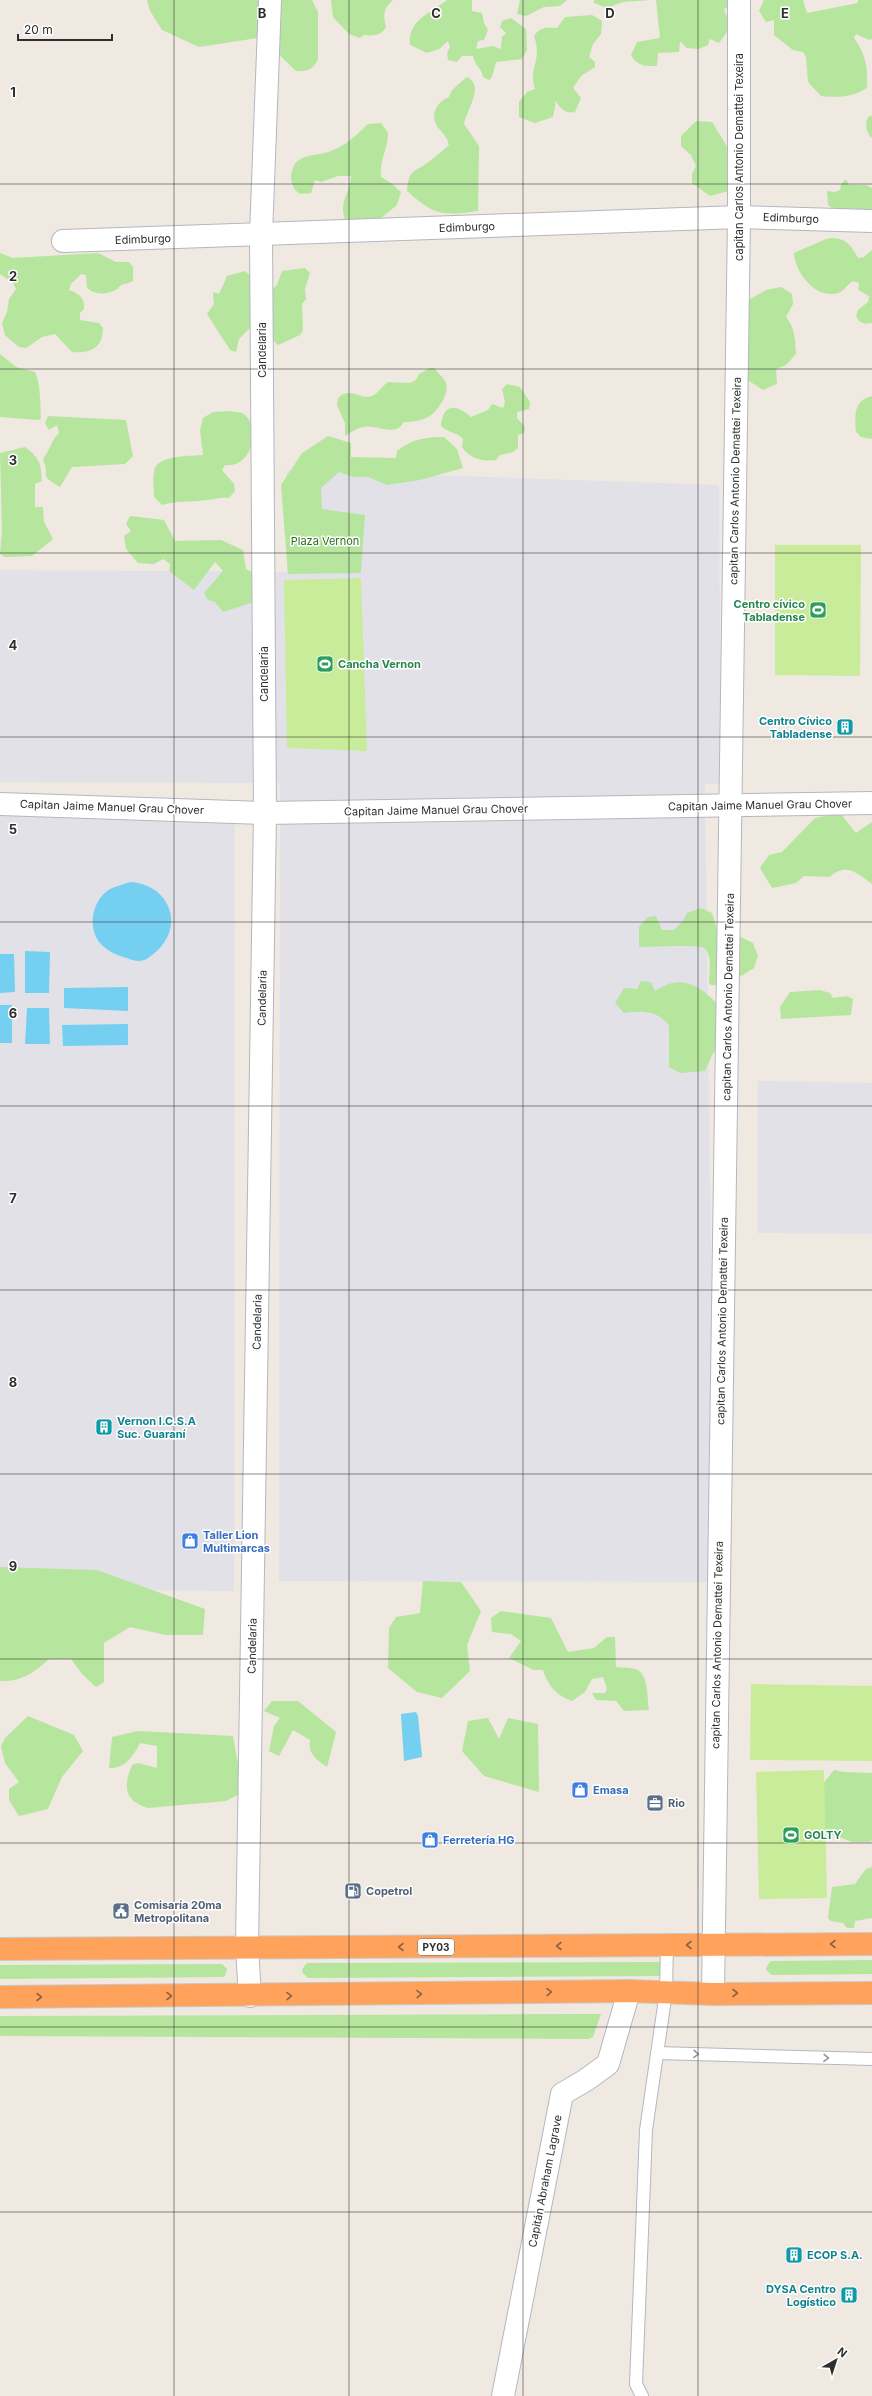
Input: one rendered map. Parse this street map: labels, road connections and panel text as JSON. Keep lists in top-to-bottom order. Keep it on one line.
{"streets":{"highway":["PY03"],"street":["capitan Carlos Antonio Demattei Texeira","Edimburgo","Candelaria","Capitan Jaime Manuel Grau Chover","Capitán Abraham Lagrave"]},"crossings":[["capitan Carlos Antonio Demattei Texeira","Edimburgo"],["capitan Carlos Antonio Demattei Texeira","Capitan Jaime Manuel Grau Chover"],["capitan Carlos Antonio Demattei Texeira","PY03"],["Edimburgo","Candelaria"],["Candelaria","Capitan Jaime Manuel Grau Chover"],["Candelaria","PY03"]],"parks":["Plaza Vernon"],"places":{"sports":["Centro cívico Tabladense","Cancha Vernon","GOLTY"],"building":["Centro Cívico Tabladense","Vernon I.C.S.A Suc. Guaraní","ECOP S.A.","DYSA Centro Logístico"],"shop":["Taller Lion Multimarcas","Emasa","Ferretería HG"],"office":["Rio"],"fuel station":["Copetrol"],"public building":["Comisaría 20ma Metropolitana"]},"scale_bar":"20 m","north":"top right","grid":{"columns":["B","C","D","E"],"rows":["1","2","3","4","5","6","7","8","9"]}}
